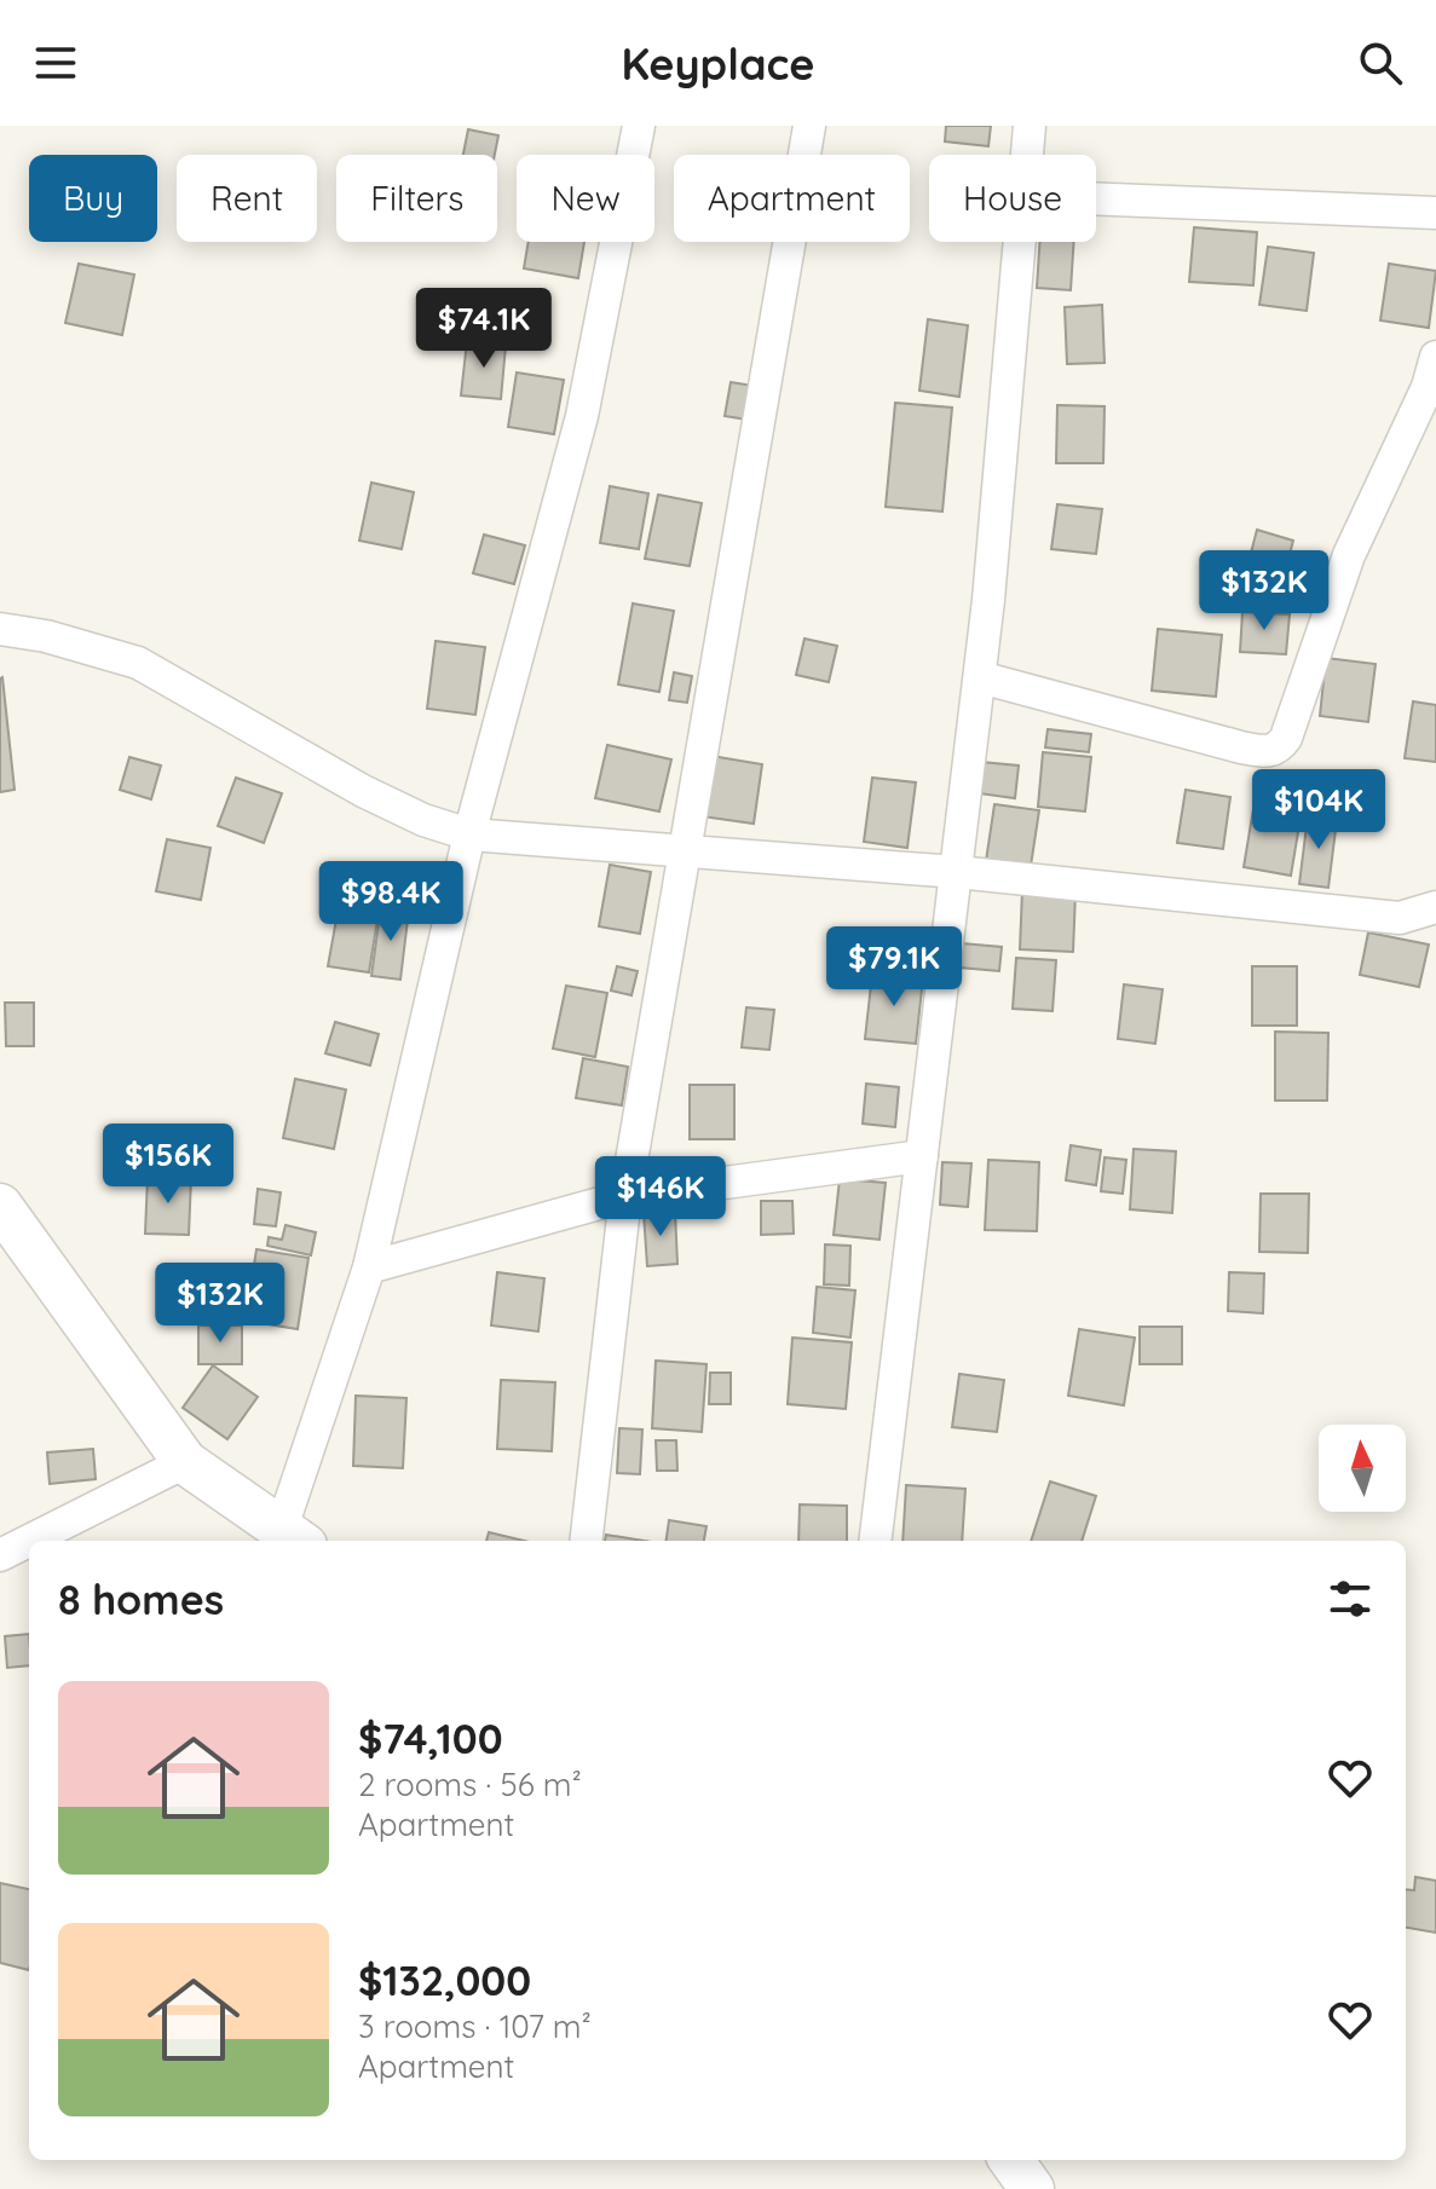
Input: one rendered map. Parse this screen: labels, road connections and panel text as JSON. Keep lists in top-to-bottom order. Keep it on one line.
{"north":"top","page":{"header":"Keyplace","chip":["Buy","Rent","Filters","New","Apartment","House"],"price":["$74.1K","$132K","$104K","$98.4K","$79.1K","$156K","$146K","$132K"],"heading":"8 homes","list":[{"name":"$74,100","note":"2 rooms · 56 m² · Apartment"},{"name":"$132,000","note":"3 rooms · 107 m² · Apartment"}]}}
